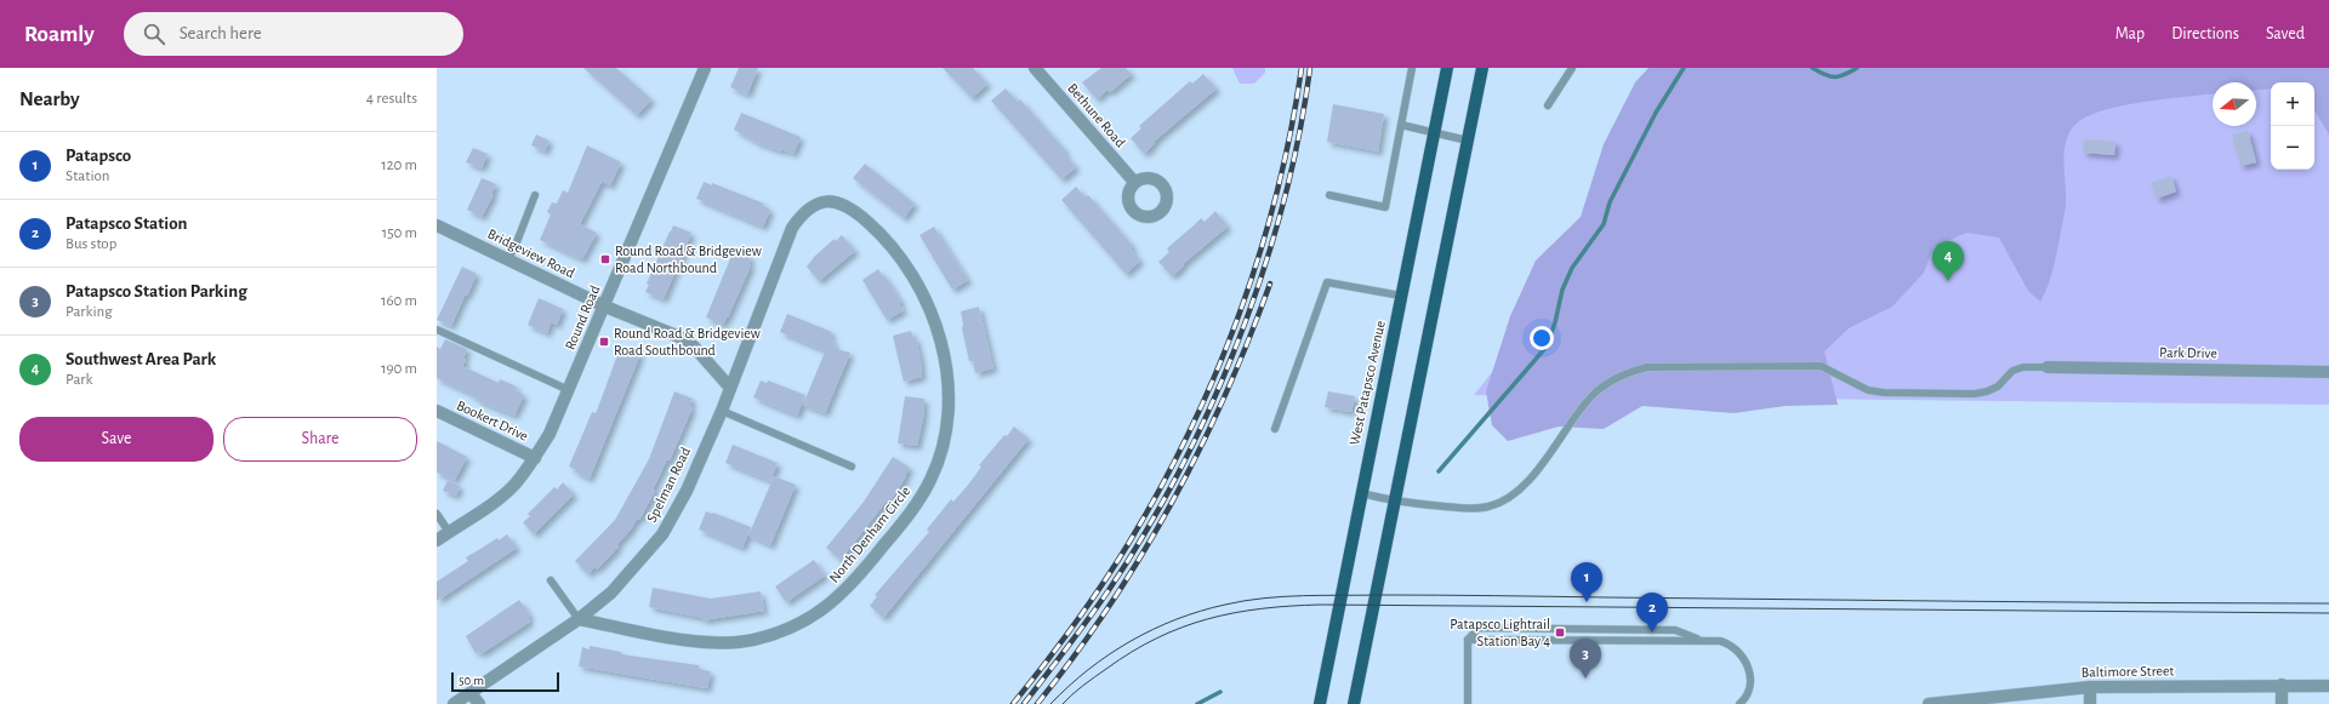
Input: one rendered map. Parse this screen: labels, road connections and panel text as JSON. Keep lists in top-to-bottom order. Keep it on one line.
{"streets":{"main road":["West Patapsco Avenue"],"street":["Bethune Road","Bridgeview Road","Round Road","Park Drive","Bookert Drive","Spelman Road","North Denham Circle","Baltimore Street"]},"crossings":[["Bridgeview Road","Round Road"],["Bridgeview Road","Spelman Road"],["Round Road","Bookert Drive"],["Spelman Road","North Denham Circle"]],"places":{"transit":["Round Road & Bridgeview Road Northbound","Round Road & Bridgeview Road Southbound","Patapsco Lightrail Station Bay 4"]},"scale_bar":"50 m","north":"left","page":{"header":"Roamly","search":"Search here","nav":["Map","Directions","Saved"],"heading":["Nearby","4 results"],"map_buttons":["+","−"],"list":[{"mark":"1","name":"Patapsco","note":"Station","value":"120 m"},{"mark":"2","name":"Patapsco Station","note":"Bus stop","value":"150 m"},{"mark":"3","name":"Patapsco Station Parking","note":"Parking","value":"160 m"},{"mark":"4","name":"Southwest Area Park","note":"Park","value":"190 m"}],"pins":["4","1","2","3"],"buttons":["Save","Share"],"scale":"50 m"}}
